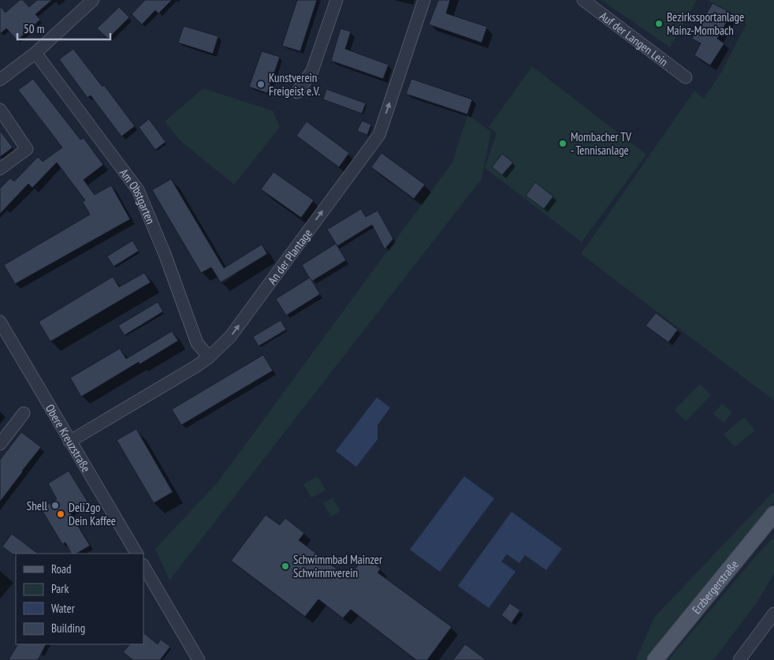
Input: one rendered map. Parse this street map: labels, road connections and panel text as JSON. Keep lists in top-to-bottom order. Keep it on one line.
{"streets":{"main road":["Erzbergerstraße"],"street":["Auf der Langen Lein","Am Obstgarten","An der Plantage","Obere Kreuzstraße"]},"crossings":[["Am Obstgarten","An der Plantage"],["An der Plantage","Obere Kreuzstraße"]],"one_way":["An der Plantage"],"places":["Bezirkssportanlage Mainz-Mombach","Kunstverein Freigeist e.V.","Mombacher TV - Tennisanlage","Shell","Deli2go Dein Kaffee","Schwimmbad Mainzer Schwimmverein"],"legend":["Road","Park","Water","Building"],"scale_bar":"50 m"}
